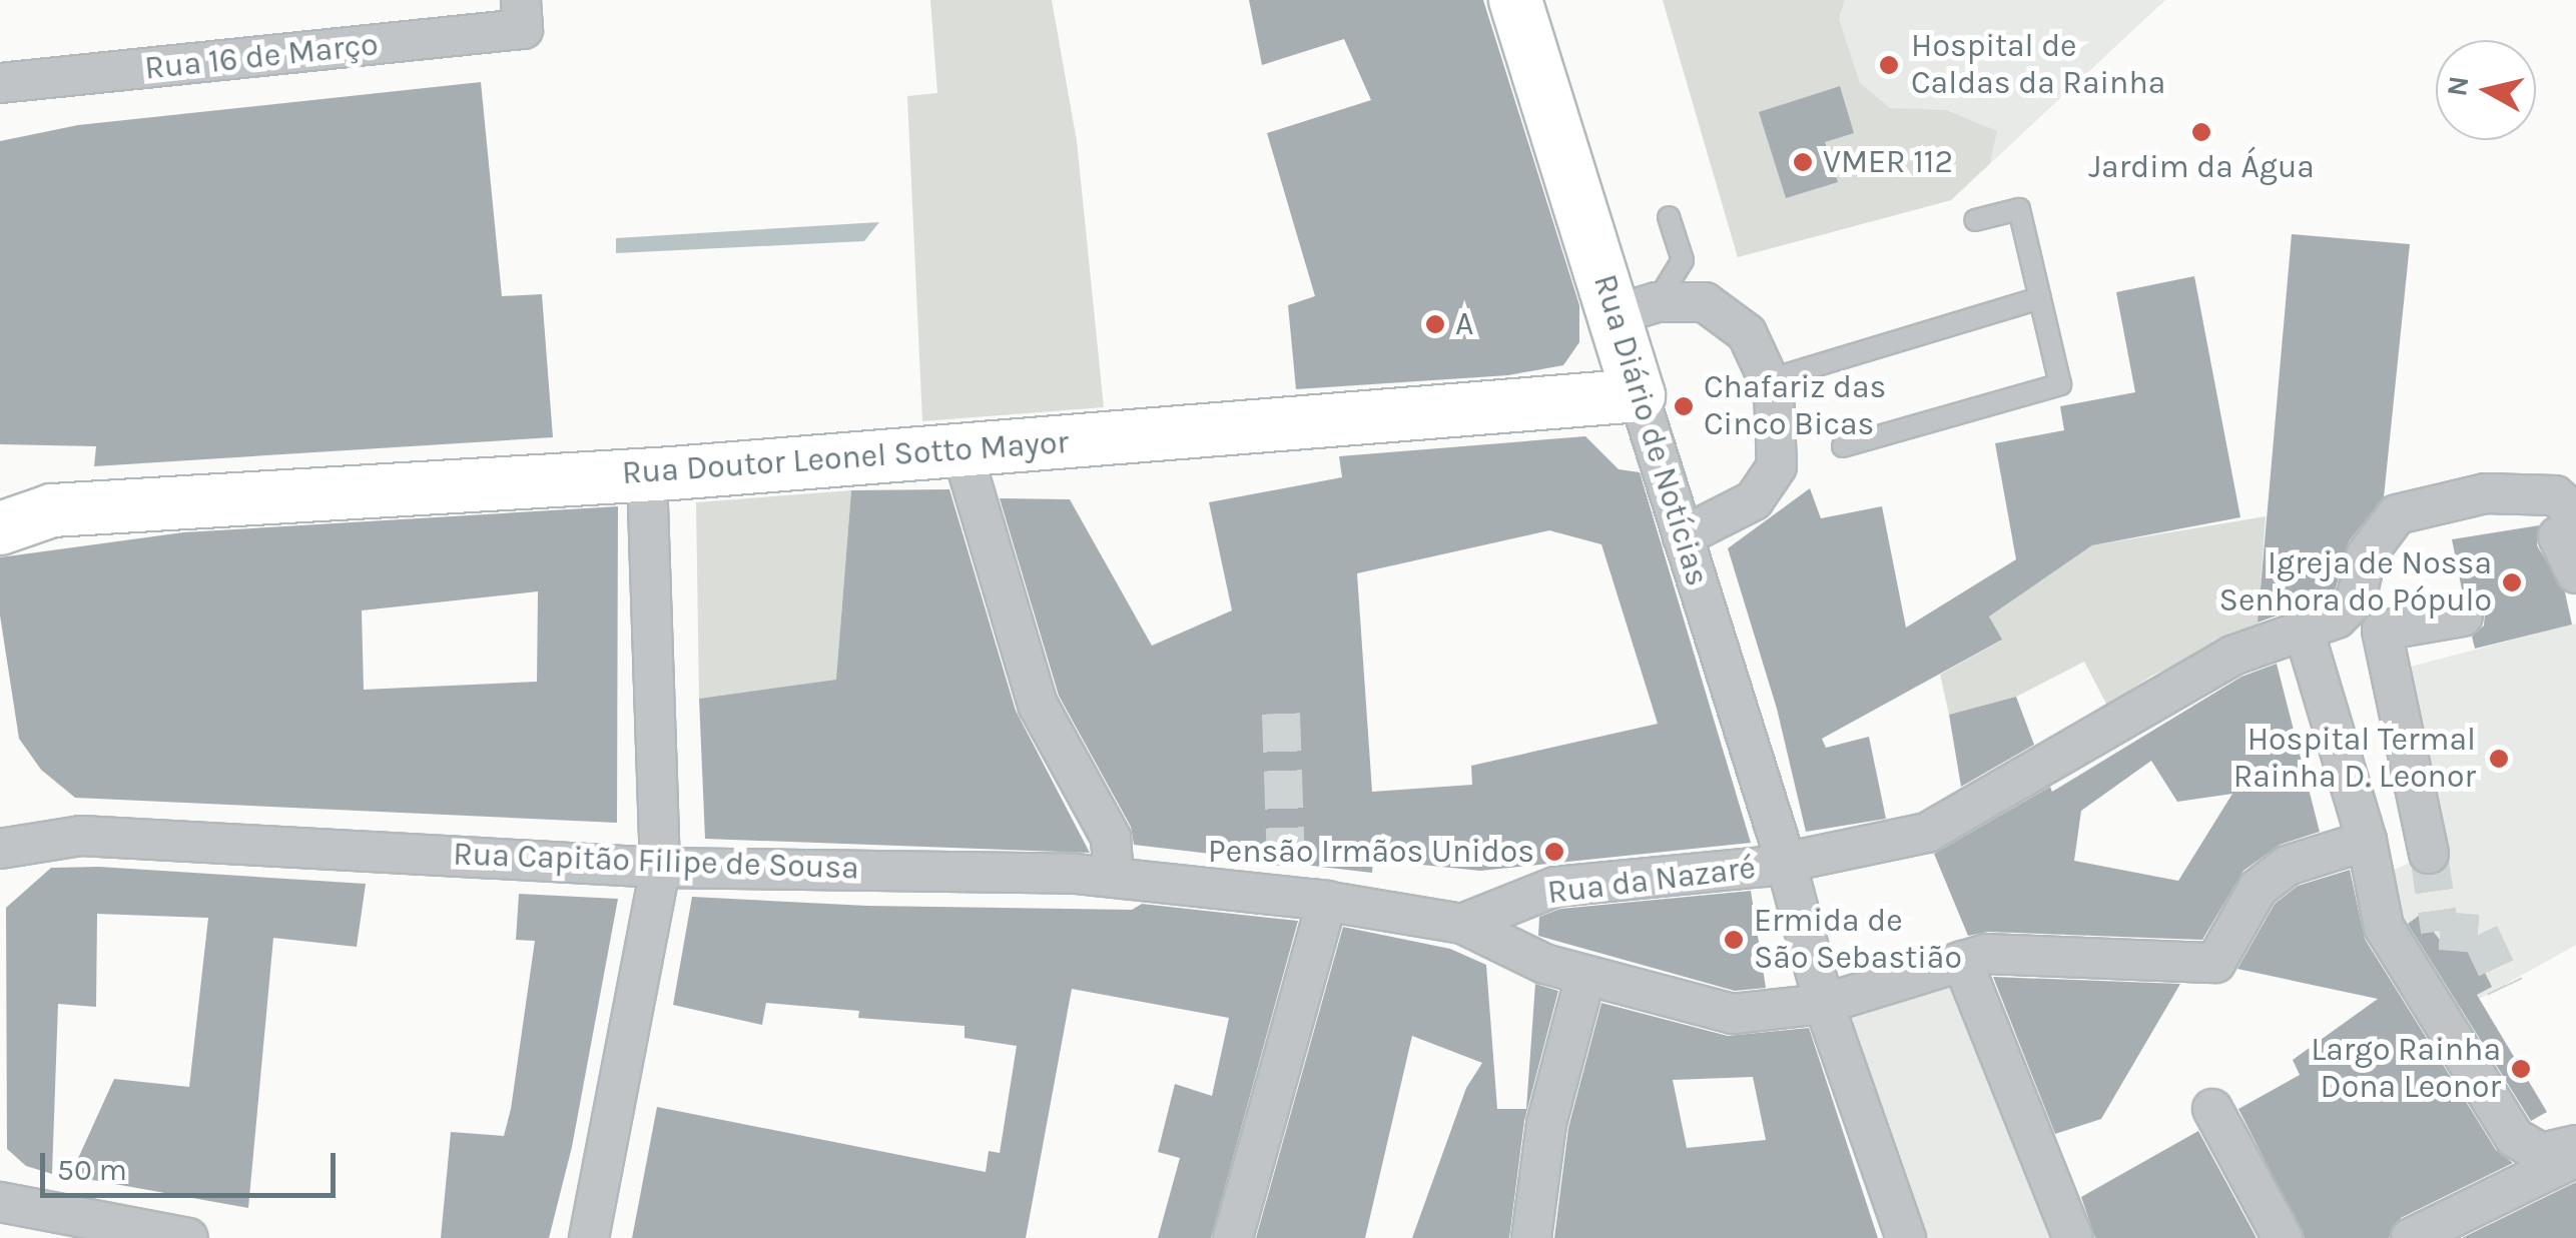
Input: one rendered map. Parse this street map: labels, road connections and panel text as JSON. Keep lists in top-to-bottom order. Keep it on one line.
{"streets":{"main road":["Rua Diário de Notícias","Rua Doutor Leonel Sotto Mayor"],"street":["Rua 16 de Março","Rua Capitão Filipe de Sousa","Rua da Nazaré"]},"crossings":[["Rua Diário de Notícias","Rua Doutor Leonel Sotto Mayor"],["Rua Diário de Notícias","Rua da Nazaré"],["Rua Capitão Filipe de Sousa","Rua da Nazaré"]],"places":["Hospital de Caldas da Rainha","Jardim da Água","VMER 112","A","Chafariz das Cinco Bicas","Igreja de Nossa Senhora do Pópulo","Hospital Termal Rainha D. Leonor","Pensão Irmãos Unidos","Ermida de São Sebastião","Largo Rainha Dona Leonor"],"scale_bar":"50 m","north":"left"}
